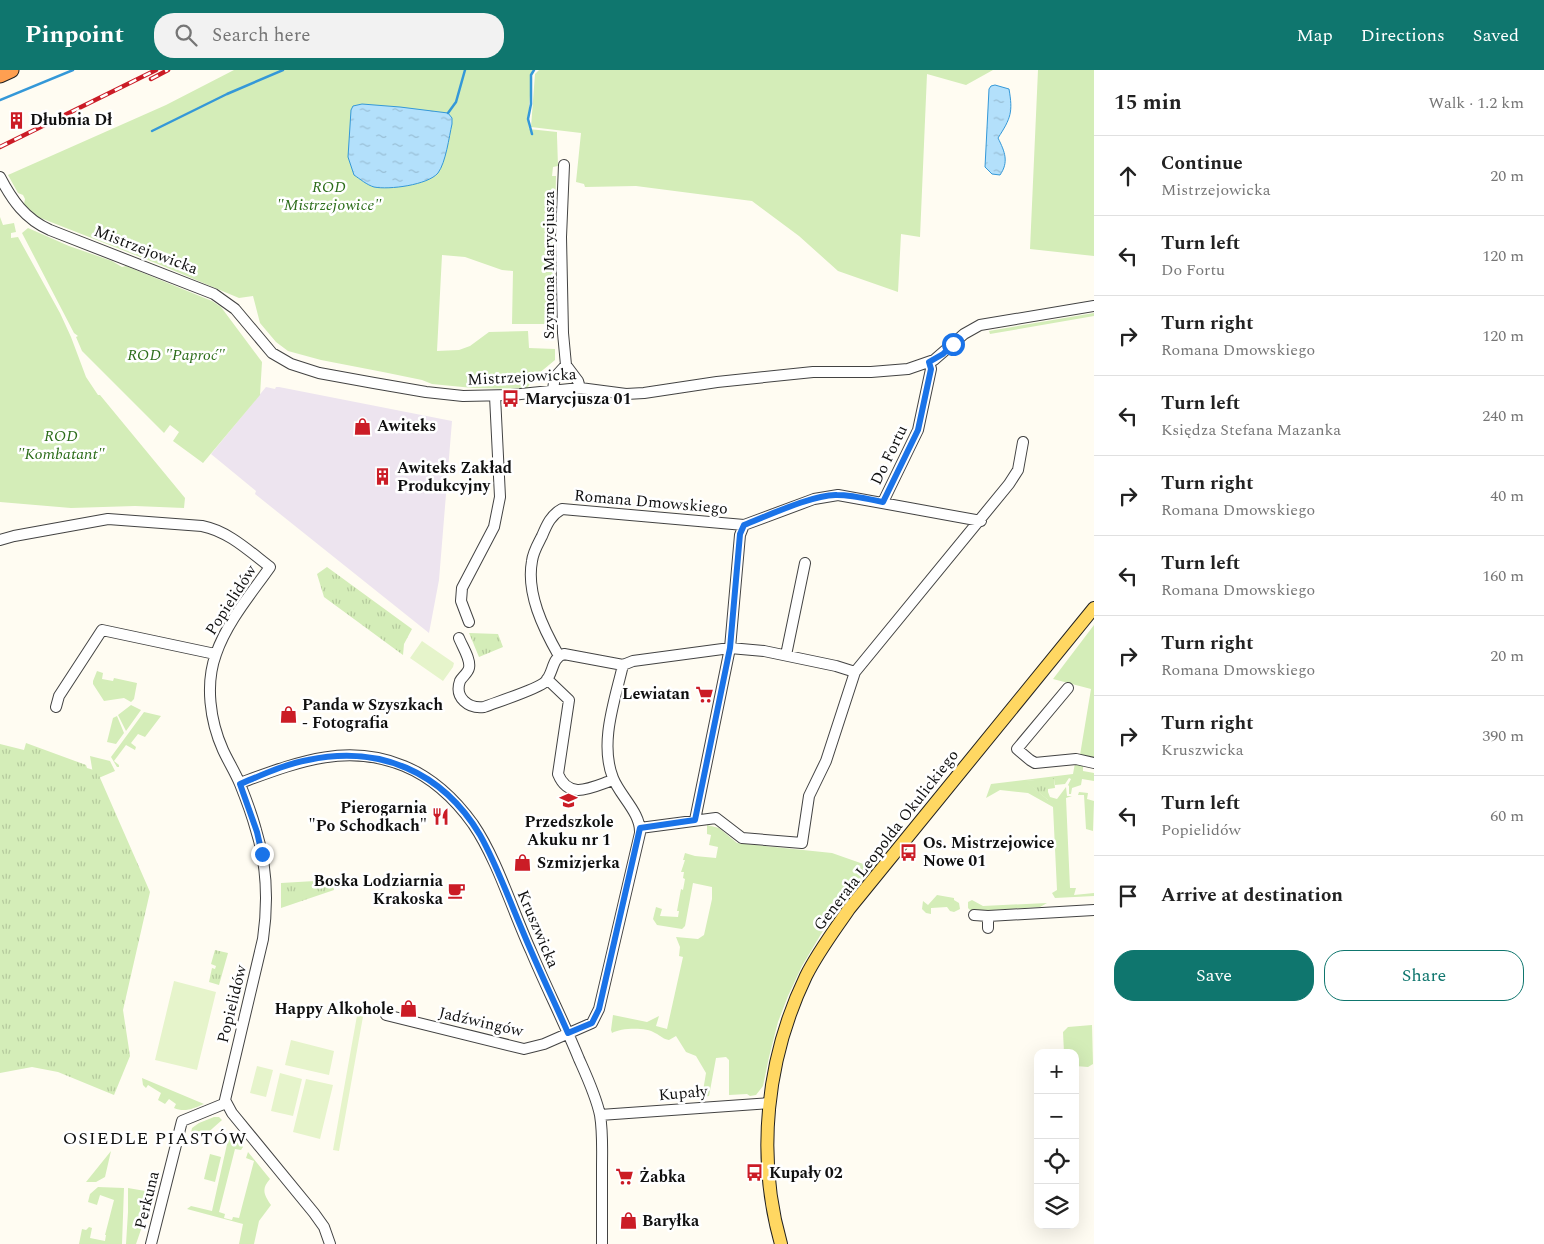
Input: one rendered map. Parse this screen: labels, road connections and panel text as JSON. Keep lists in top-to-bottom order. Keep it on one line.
{"streets":{"main road":["Generała Leopolda Okulickiego"],"street":["Mistrzejowicka","Szymona Marycjusza","Do Fortu","Romana Dmowskiego","Popielidów","Kruszwicka","Jadźwingów","Kupały","Perkuna"]},"crossings":[["Mistrzejowicka","Szymona Marycjusza"],["Mistrzejowicka","Do Fortu"],["Do Fortu","Romana Dmowskiego"],["Popielidów","Kruszwicka"],["Popielidów","Perkuna"],["Generała Leopolda Okulickiego","Kupały"],["Kruszwicka","Jadźwingów"],["Kruszwicka","Kupały"]],"districts":["OSIEDLE PIASTÓW"],"parks":["ROD \"Mistrzejowice\"","ROD \"Paproć\"","ROD \"Kombatant\""],"places":{"building":["Dłubnia Dł","Awiteks Zakład Produkcyjny"],"bus stop":["Marycjusza 01","Os. Mistrzejowice Nowe 01","Kupały 02"],"shop":["Awiteks","Panda w Szyszkach - Fotografia","Szmizjerka","Happy Alkohole","Baryłka"],"supermarket":["Lewiatan","Żabka"],"school or university":["Przedszkole Akuku nr 1"],"restaurant":["Pierogarnia \"Po Schodkach\""],"cafe":["Boska Lodziarnia Krakoska"]},"page":{"header":"Pinpoint","search":"Search here","nav":["Map","Directions","Saved"],"heading":["15 min","Walk · 1.2 km"],"list":[["Continue","Mistrzejowicka","20 m"],["Turn left","Do Fortu","120 m"],["Turn right","Romana Dmowskiego","120 m"],["Turn left","Księdza Stefana Mazanka","240 m"],["Turn right","Romana Dmowskiego","40 m"],["Turn left","Romana Dmowskiego","160 m"],["Turn right","Romana Dmowskiego","20 m"],["Turn right","Kruszwicka","390 m"],["Turn left","Popielidów","60 m"],"Arrive at destination"],"buttons":["Save","Share"],"map_buttons":["+","−"]}}
